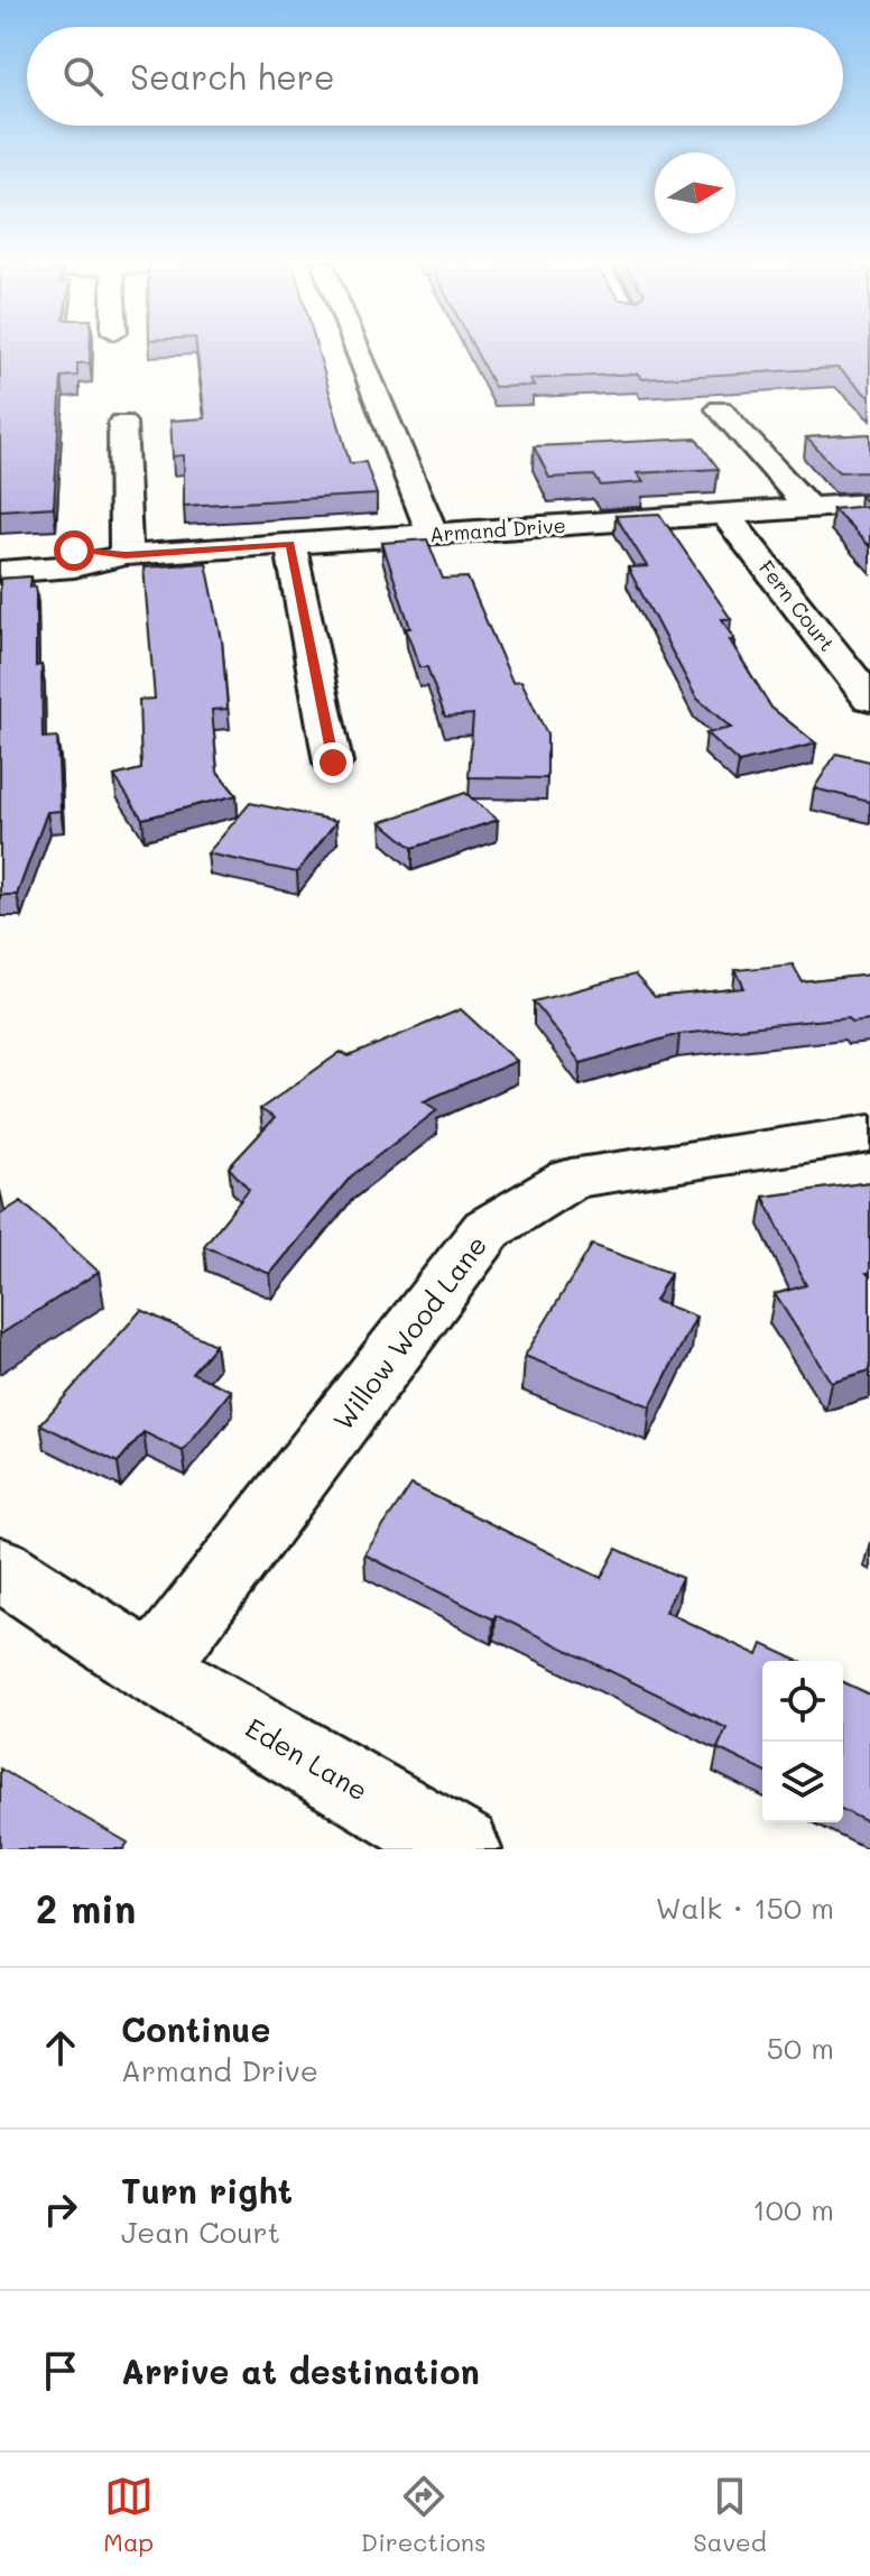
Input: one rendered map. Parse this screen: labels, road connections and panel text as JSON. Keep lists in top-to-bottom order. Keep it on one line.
{"streets":{"street":["Armand Drive","Fern Court","Willow Wood Lane","Eden Lane"]},"crossings":[["Armand Drive","Fern Court"],["Willow Wood Lane","Eden Lane"]],"north":"right","page":{"search":"Search here","heading":["2 min","Walk · 150 m"],"list":[["Continue","Armand Drive","50 m"],["Turn right","Jean Court","100 m"],"Arrive at destination"],"nav":["Map","Directions","Saved"]}}
